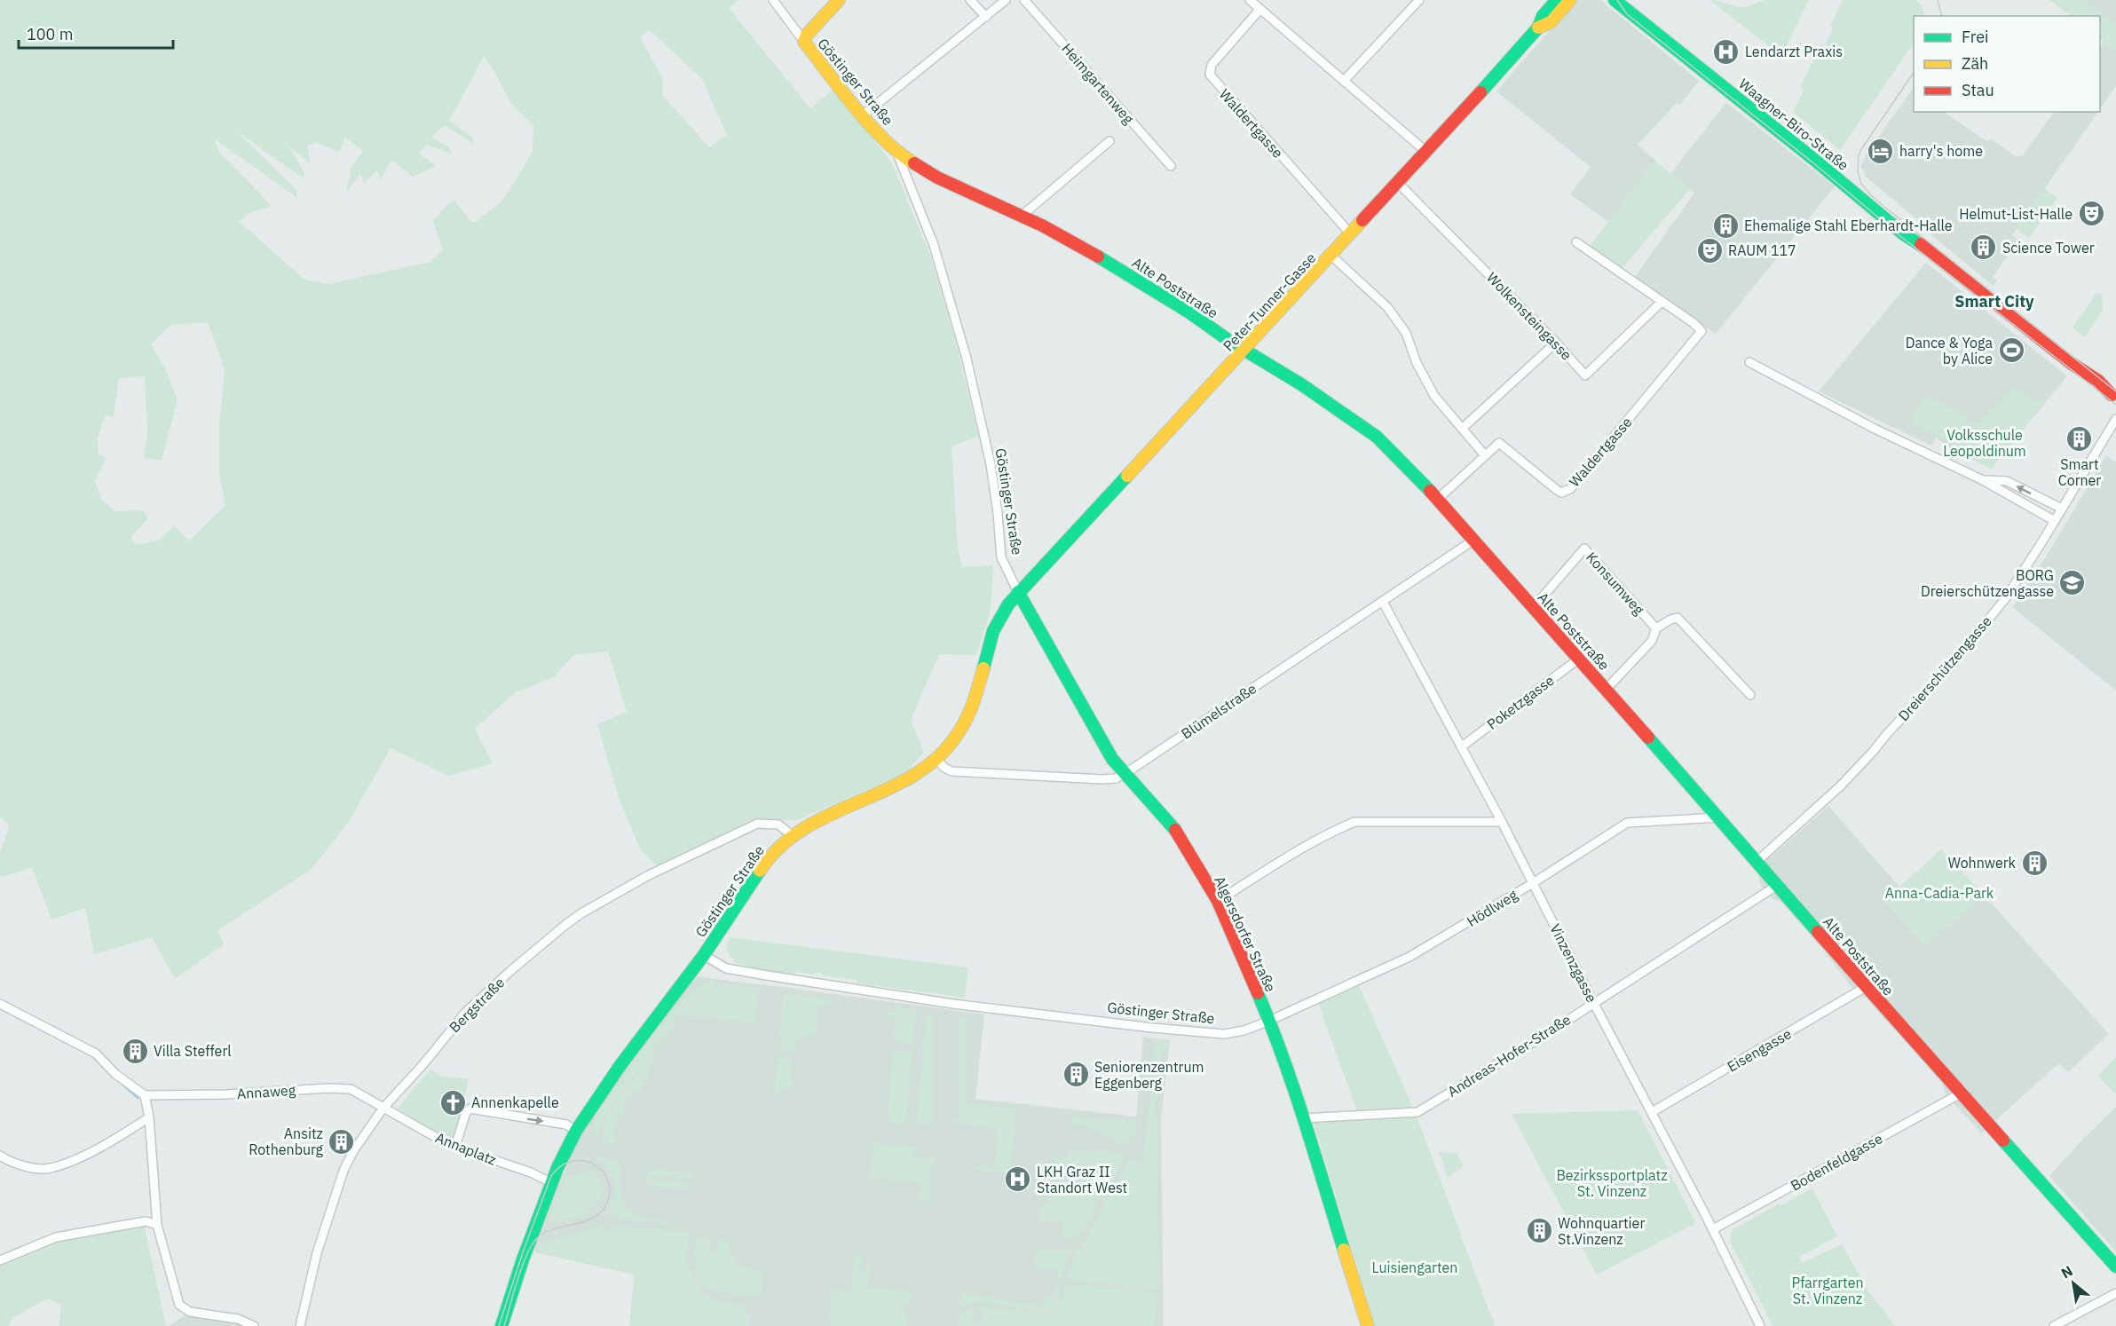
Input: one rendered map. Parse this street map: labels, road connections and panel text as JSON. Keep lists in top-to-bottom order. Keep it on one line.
{"streets":{"main road":["Göstinger Straße","Waagner-Biro-Straße","Alte Poststraße","Peter-Tunner-Gasse","Algersdorfer Straße"],"street":["Heimgartenweg","Waldertgasse","Wolkensteingasse","Konsumweg","Dreierschützengasse","Poketzgasse","Blümelstraße","Hödlweg","Vinzenzgasse","Bergstraße","Eisengasse","Andreas-Hofer-Straße","Annaweg","Annaplatz","Bodenfeldgasse"]},"crossings":[["Göstinger Straße","Alte Poststraße"],["Göstinger Straße","Peter-Tunner-Gasse"],["Göstinger Straße","Blümelstraße"],["Göstinger Straße","Hödlweg"],["Göstinger Straße","Algersdorfer Straße"],["Göstinger Straße","Bergstraße"],["Göstinger Straße","Annaplatz"],["Heimgartenweg","Alte Poststraße"],["Waldertgasse","Alte Poststraße"],["Waldertgasse","Peter-Tunner-Gasse"],["Waldertgasse","Wolkensteingasse"],["Alte Poststraße","Peter-Tunner-Gasse"],["Alte Poststraße","Konsumweg"],["Alte Poststraße","Dreierschützengasse"],["Alte Poststraße","Poketzgasse"],["Alte Poststraße","Blümelstraße"],["Alte Poststraße","Hödlweg"],["Alte Poststraße","Eisengasse"],["Alte Poststraße","Andreas-Hofer-Straße"],["Alte Poststraße","Bodenfeldgasse"],["Peter-Tunner-Gasse","Wolkensteingasse"],["Peter-Tunner-Gasse","Algersdorfer Straße"],["Poketzgasse","Vinzenzgasse"],["Blümelstraße","Algersdorfer Straße"],["Blümelstraße","Vinzenzgasse"],["Hödlweg","Algersdorfer Straße"],["Hödlweg","Vinzenzgasse"],["Algersdorfer Straße","Andreas-Hofer-Straße"],["Vinzenzgasse","Eisengasse"],["Vinzenzgasse","Andreas-Hofer-Straße"],["Vinzenzgasse","Bodenfeldgasse"],["Bergstraße","Annaweg"],["Bergstraße","Annaplatz"],["Annaweg","Annaplatz"]],"districts":["Smart City"],"parks":["Volksschule Leopoldinum","Anna-Cadia-Park","Bezirkssportplatz St. Vinzenz","Luisiengarten","Pfarrgarten St. Vinzenz"],"places":{"hospital":["Lendarzt Praxis","LKH Graz II Standort West"],"hotel":["harry's home"],"theatre":["Helmut-List-Halle","RAUM 117"],"building":["Ehemalige Stahl Eberhardt-Halle","Science Tower","Smart Corner","Wohnwerk","Villa Stefferl","Seniorenzentrum Eggenberg","Ansitz Rothenburg","Wohnquartier St.Vinzenz"],"sports":["Dance & Yoga by Alice"],"school or university":["BORG Dreierschützengasse"],"church":["Annenkapelle"]},"legend":["Frei","Zäh","Stau"],"scale_bar":"100 m","north":"top left"}
